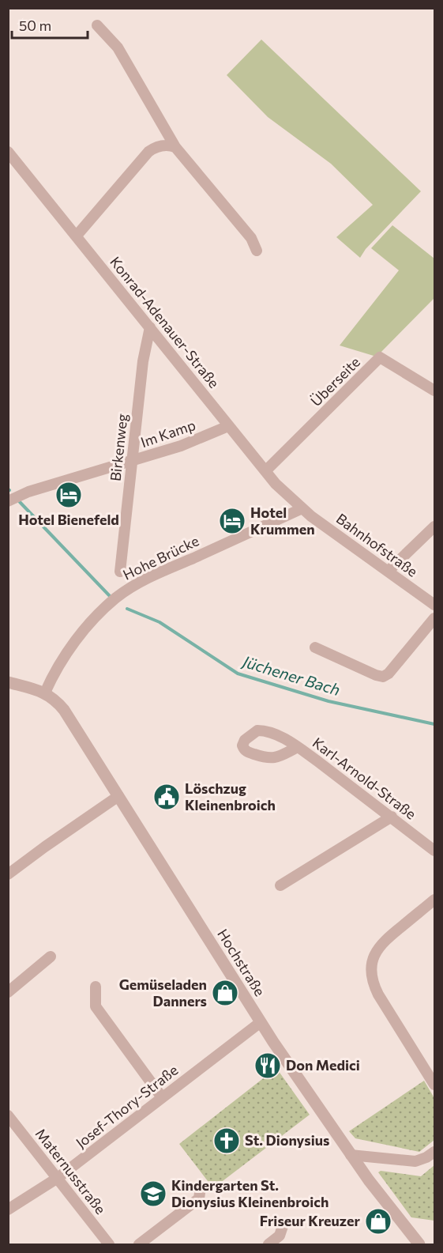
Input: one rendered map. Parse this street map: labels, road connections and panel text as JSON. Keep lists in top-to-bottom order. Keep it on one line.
{"streets":{"street":["Konrad-Adenauer-Straße","Überseite","Im Kamp","Birkenweg","Bahnhofstraße","Hohe Brücke","Karl-Arnold-Straße","Hochstraße","Josef-Thory-Straße","Maternusstraße"]},"crossings":[["Konrad-Adenauer-Straße","Überseite"],["Konrad-Adenauer-Straße","Im Kamp"],["Konrad-Adenauer-Straße","Birkenweg"],["Konrad-Adenauer-Straße","Bahnhofstraße"],["Konrad-Adenauer-Straße","Hohe Brücke"],["Im Kamp","Birkenweg"],["Bahnhofstraße","Hohe Brücke"],["Hohe Brücke","Hochstraße"],["Hochstraße","Josef-Thory-Straße"],["Josef-Thory-Straße","Maternusstraße"]],"water":["Jüchener Bach"],"places":{"hotel":["Hotel Bienefeld","Hotel Krummen"],"public building":["Löschzug Kleinenbroich"],"shop":["Gemüseladen Danners","Friseur Kreuzer"],"restaurant":["Don Medici"],"church":["St. Dionysius"],"school or university":["Kindergarten St. Dionysius Kleinenbroich"]},"scale_bar":"50 m"}
